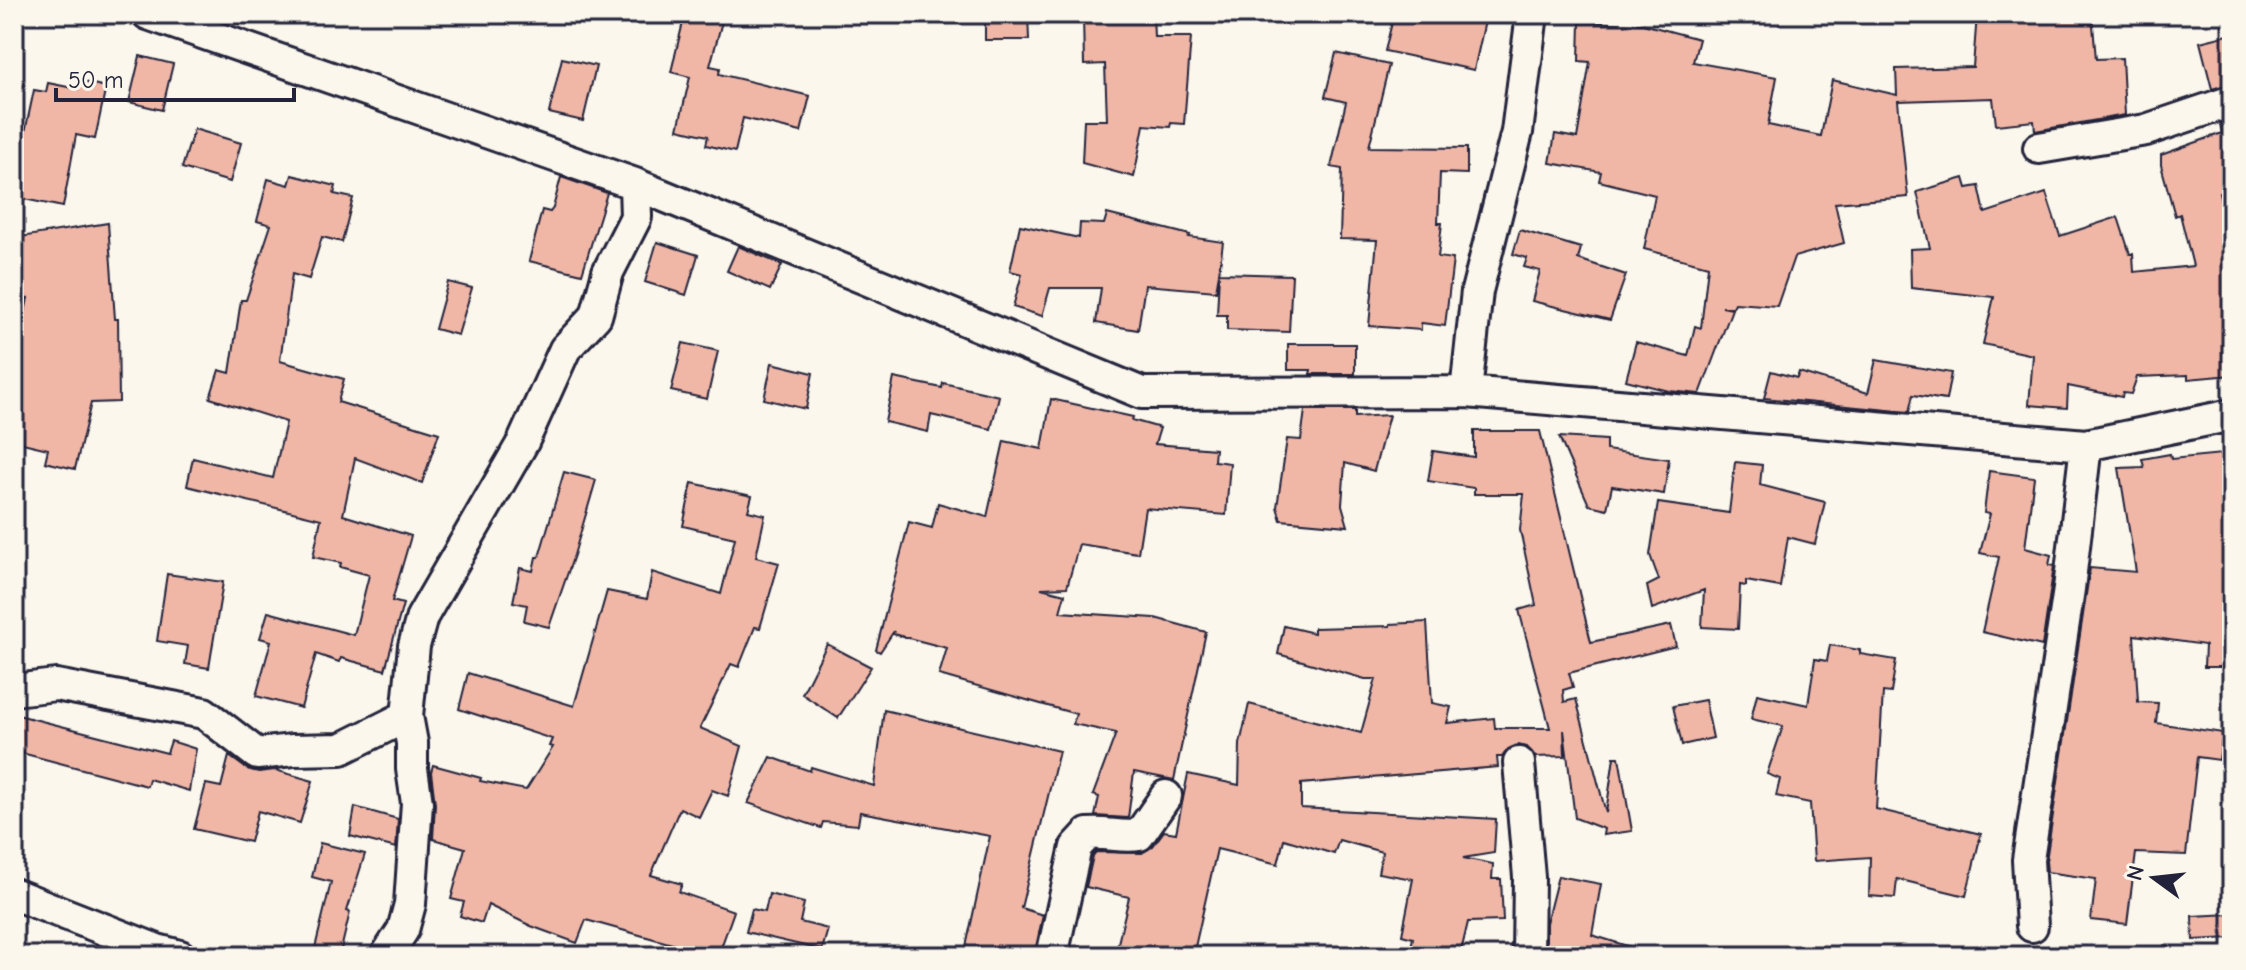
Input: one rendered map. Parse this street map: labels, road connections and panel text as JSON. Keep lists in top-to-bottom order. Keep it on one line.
{"scale_bar":"50 m","north":"left"}
